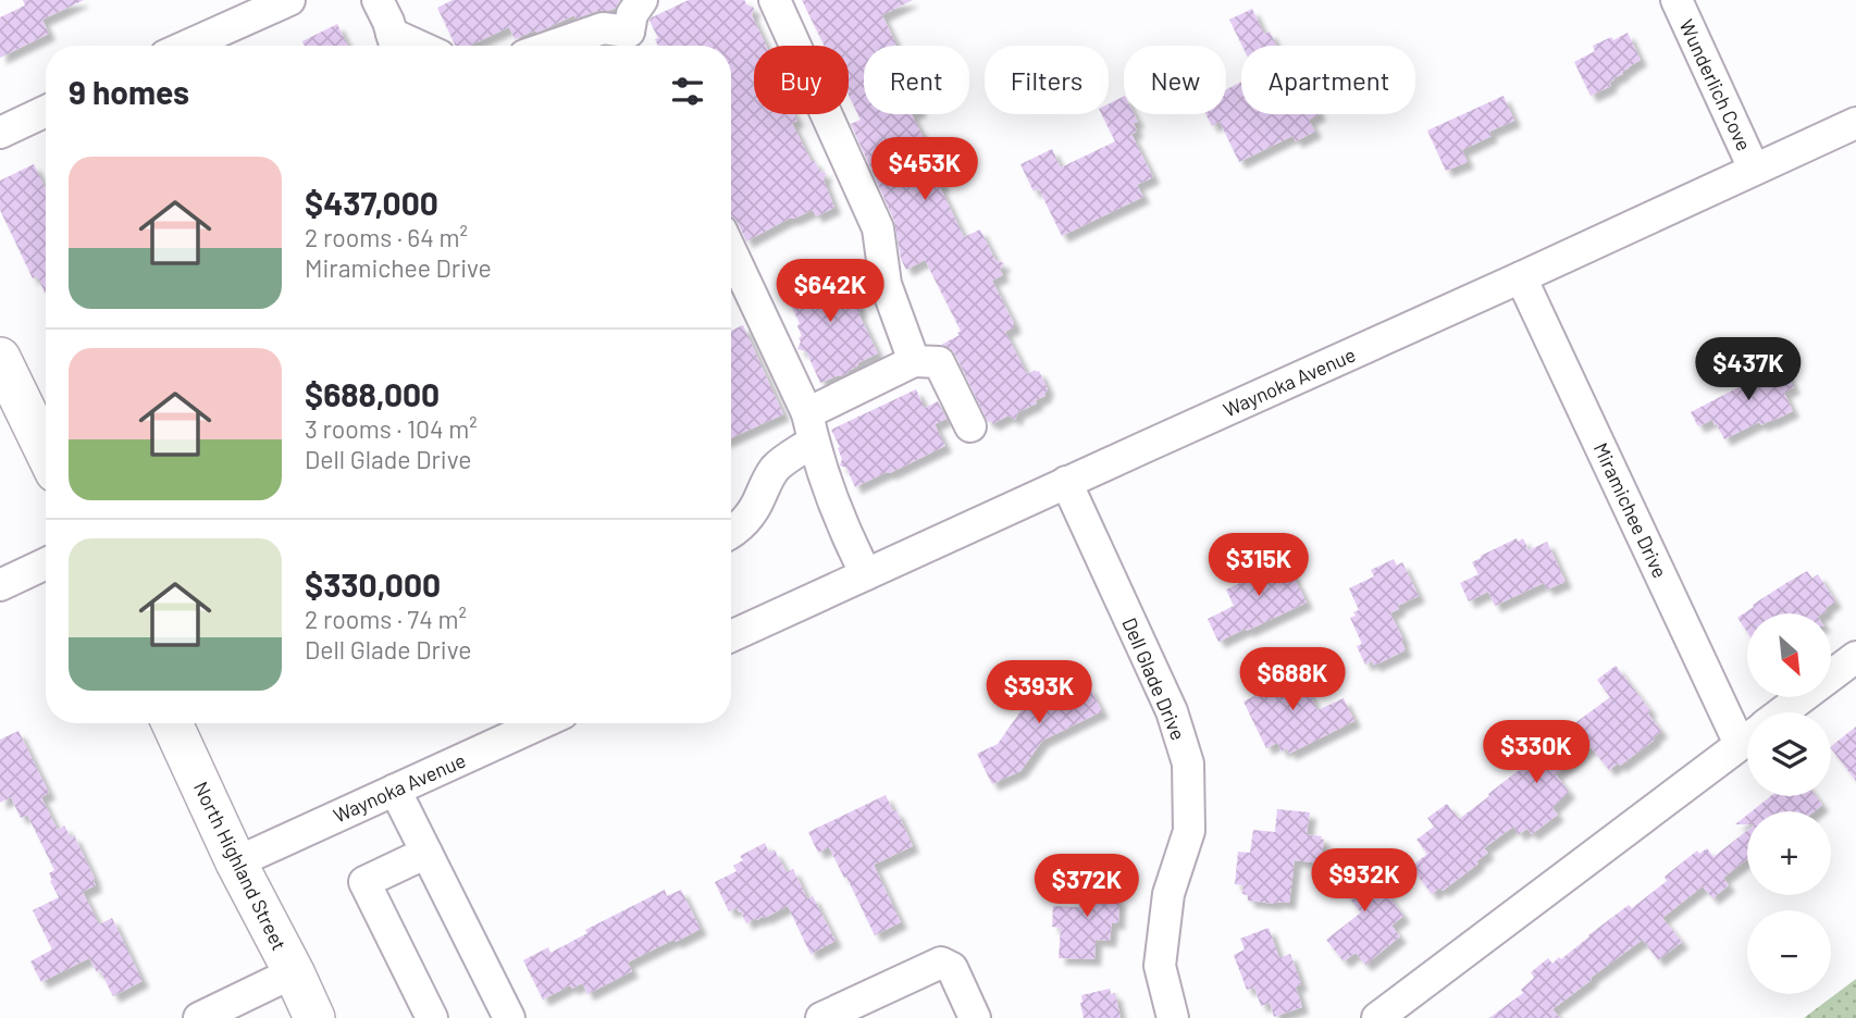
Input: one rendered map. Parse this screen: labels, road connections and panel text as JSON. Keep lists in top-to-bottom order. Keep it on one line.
{"streets":{"main road":["North Highland Street"],"street":["Wunderlich Cove","Waynoka Avenue","Miramichee Drive","Dell Glade Drive"]},"crossings":[["Wunderlich Cove","Waynoka Avenue"],["Waynoka Avenue","Miramichee Drive"],["Waynoka Avenue","Dell Glade Drive"],["Waynoka Avenue","North Highland Street"]],"north":"bottom right","page":{"chip":["Buy","Rent","Filters","New","Apartment"],"heading":"9 homes","price":["$453K","$642K","$437K","$315K","$688K","$393K","$330K","$932K","$372K"],"list":[{"name":"$437,000","note":"2 rooms · 64 m² · Miramichee Drive"},{"name":"$688,000","note":"3 rooms · 104 m² · Dell Glade Drive"},{"name":"$330,000","note":"2 rooms · 74 m² · Dell Glade Drive"}],"map_buttons":["+","−"]}}
